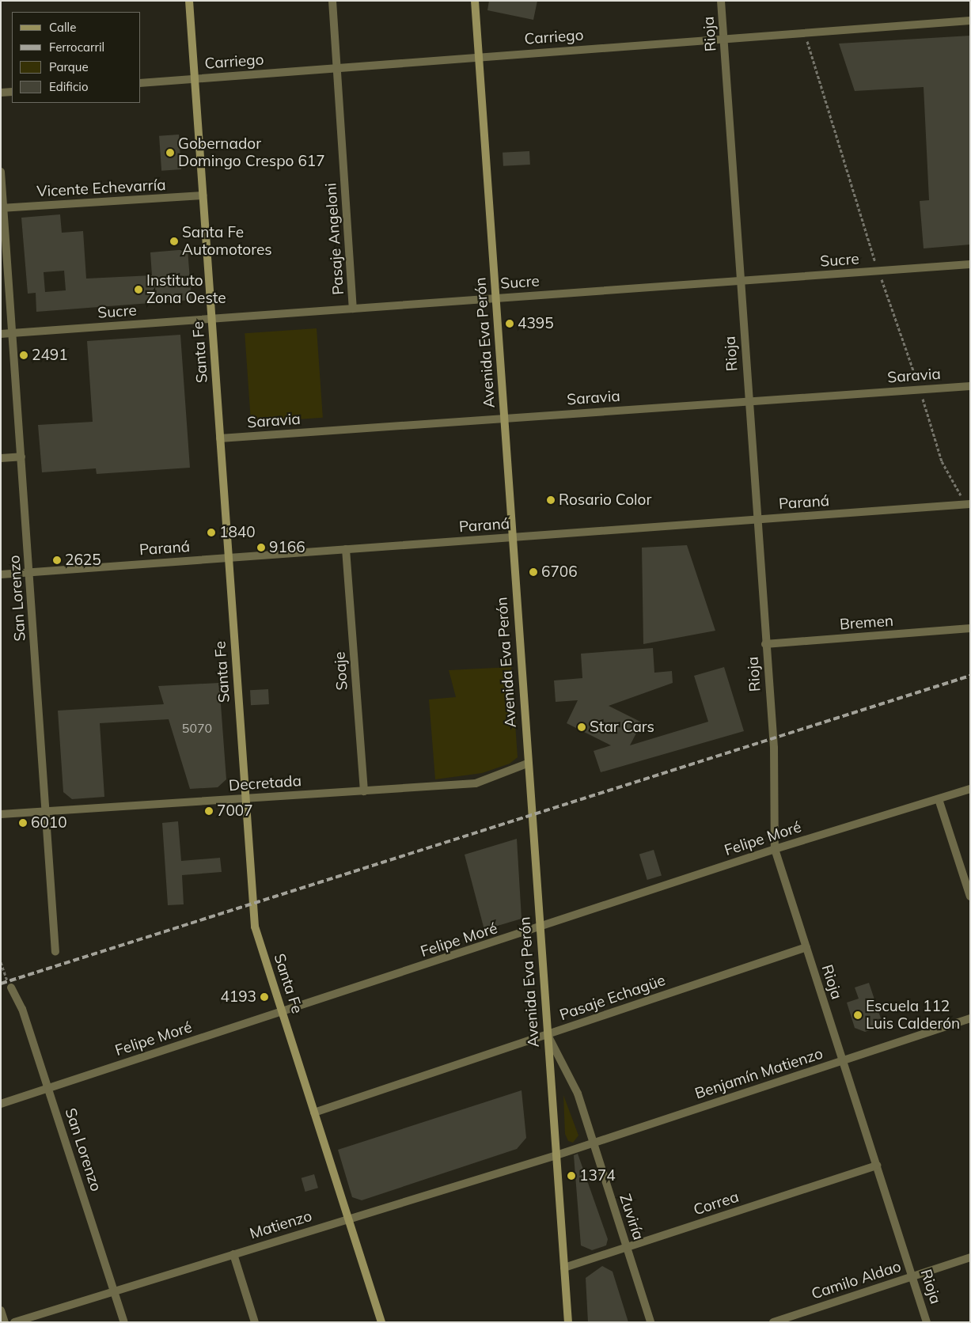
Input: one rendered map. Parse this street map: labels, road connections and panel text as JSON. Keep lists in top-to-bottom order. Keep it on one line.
{"streets":{"main road":["Avenida Eva Perón","Santa Fe"],"street":["Rioja","Carriego","Vicente Echevarría","Pasaje Angeloni","Sucre","Saravia","Paraná","San Lorenzo","Bremen","Soaje","Decretada","Felipe Moré","Pasaje Echagüe","Benjamín Matienzo","Correa","Zuviría","Matienzo","Camilo Aldao"]},"crossings":[["Rioja","Carriego"],["Rioja","Sucre"],["Rioja","Saravia"],["Rioja","Paraná"],["Rioja","Bremen"],["Rioja","Felipe Moré"],["Rioja","Pasaje Echagüe"],["Rioja","Benjamín Matienzo"],["Rioja","Correa"],["Rioja","Camilo Aldao"],["Carriego","Pasaje Angeloni"],["Carriego","Avenida Eva Perón"],["Carriego","Santa Fe"],["Vicente Echevarría","Santa Fe"],["Vicente Echevarría","San Lorenzo"],["Pasaje Angeloni","Sucre"],["Sucre","Avenida Eva Perón"],["Sucre","Santa Fe"],["Sucre","San Lorenzo"],["Avenida Eva Perón","Saravia"],["Avenida Eva Perón","Paraná"],["Avenida Eva Perón","Decretada"],["Avenida Eva Perón","Felipe Moré"],["Avenida Eva Perón","Pasaje Echagüe"],["Avenida Eva Perón","Benjamín Matienzo"],["Avenida Eva Perón","Correa"],["Avenida Eva Perón","Zuviría"],["Avenida Eva Perón","Matienzo"],["Santa Fe","Saravia"],["Santa Fe","Paraná"],["Santa Fe","Decretada"],["Santa Fe","Felipe Moré"],["Santa Fe","Pasaje Echagüe"],["Santa Fe","Matienzo"],["Paraná","San Lorenzo"],["Paraná","Soaje"],["San Lorenzo","Decretada"],["San Lorenzo","Felipe Moré"],["San Lorenzo","Matienzo"],["Soaje","Decretada"],["Pasaje Echagüe","Zuviría"],["Benjamín Matienzo","Zuviría"],["Benjamín Matienzo","Matienzo"],["Correa","Zuviría"]],"places":["Gobernador Domingo Crespo 617","Santa Fe Automotores","Instituto Zona Oeste","4395","2491","Rosario Color","1840","9166","2625","6706","Star Cars","7007","6010","4193","Escuela 112 Luis Calderón","1374"],"house_numbers":["5070"],"legend":["Calle","Ferrocarril","Parque","Edificio"]}
